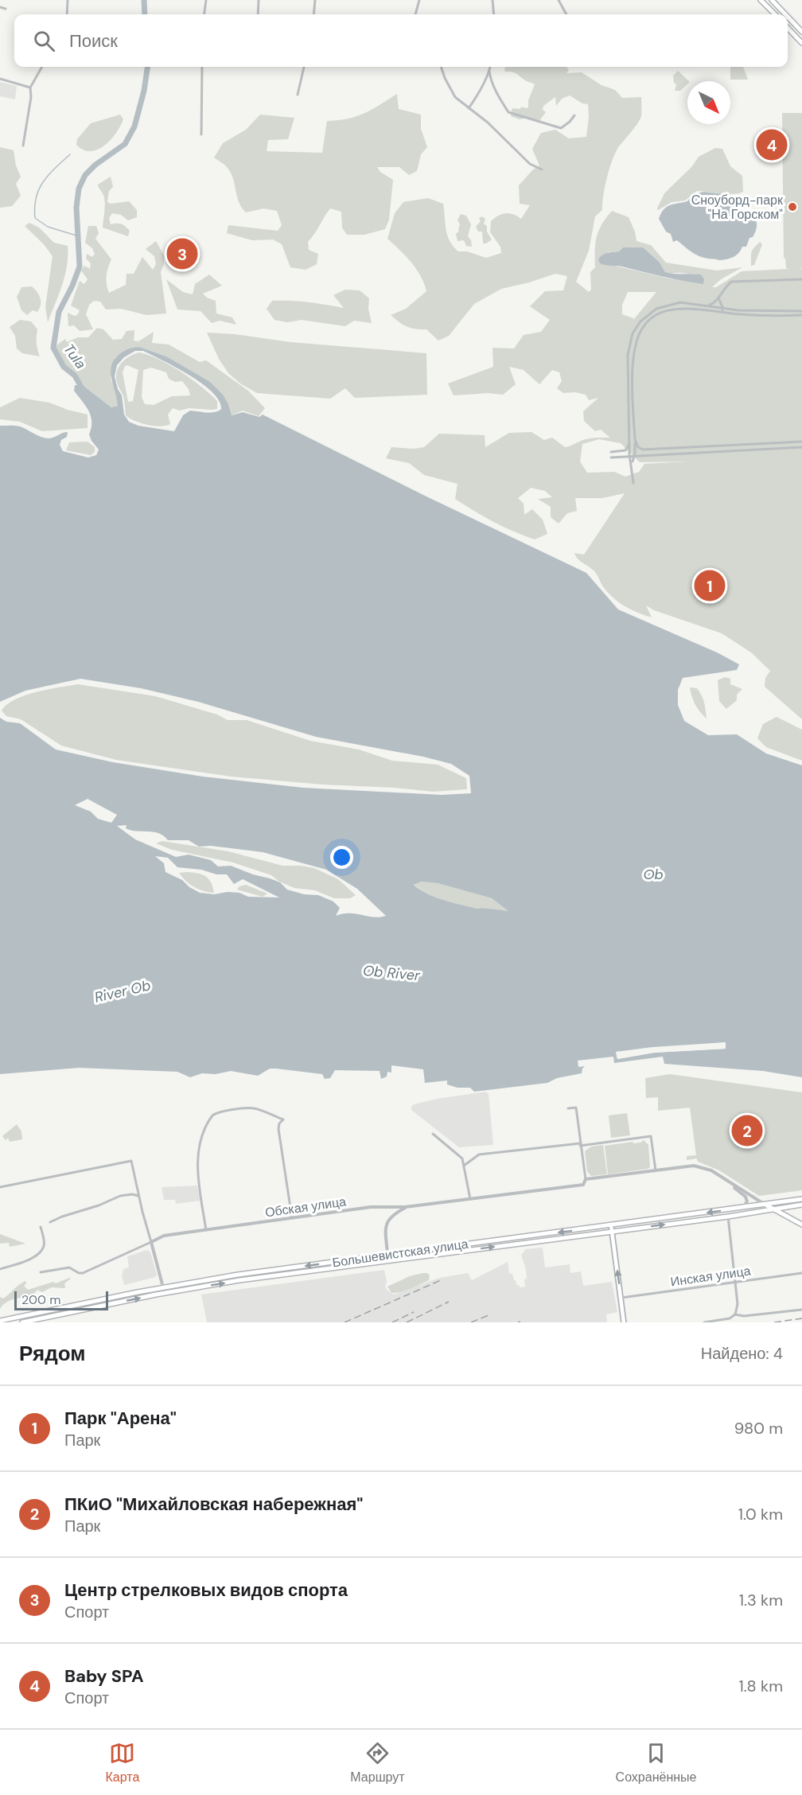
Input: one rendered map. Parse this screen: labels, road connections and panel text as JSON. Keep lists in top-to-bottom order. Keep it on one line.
{"streets":{"main road":["Большевистская улица"],"street":["Обская улица","Инская улица"]},"water":["Tula","Ob","Ob River","River Ob"],"places":["Сноуборд-парк \"На Горском\""],"scale_bar":"200 m","north":"bottom right","page":{"search":"Поиск","pins":["4","3","1","2"],"scale":"200 m","heading":["Рядом","Найдено: 4"],"list":[{"mark":"1","name":"Парк \"Арена\"","note":"Парк","value":"980 m"},{"mark":"2","name":"ПКиО \"Михайловская набережная\"","note":"Парк","value":"1.0 km"},{"mark":"3","name":"Центр стрелковых видов спорта","note":"Спорт","value":"1.3 km"},{"mark":"4","name":"Baby SPA","note":"Спорт","value":"1.8 km"}],"nav":["Карта","Маршрут","Сохранённые"]}}
